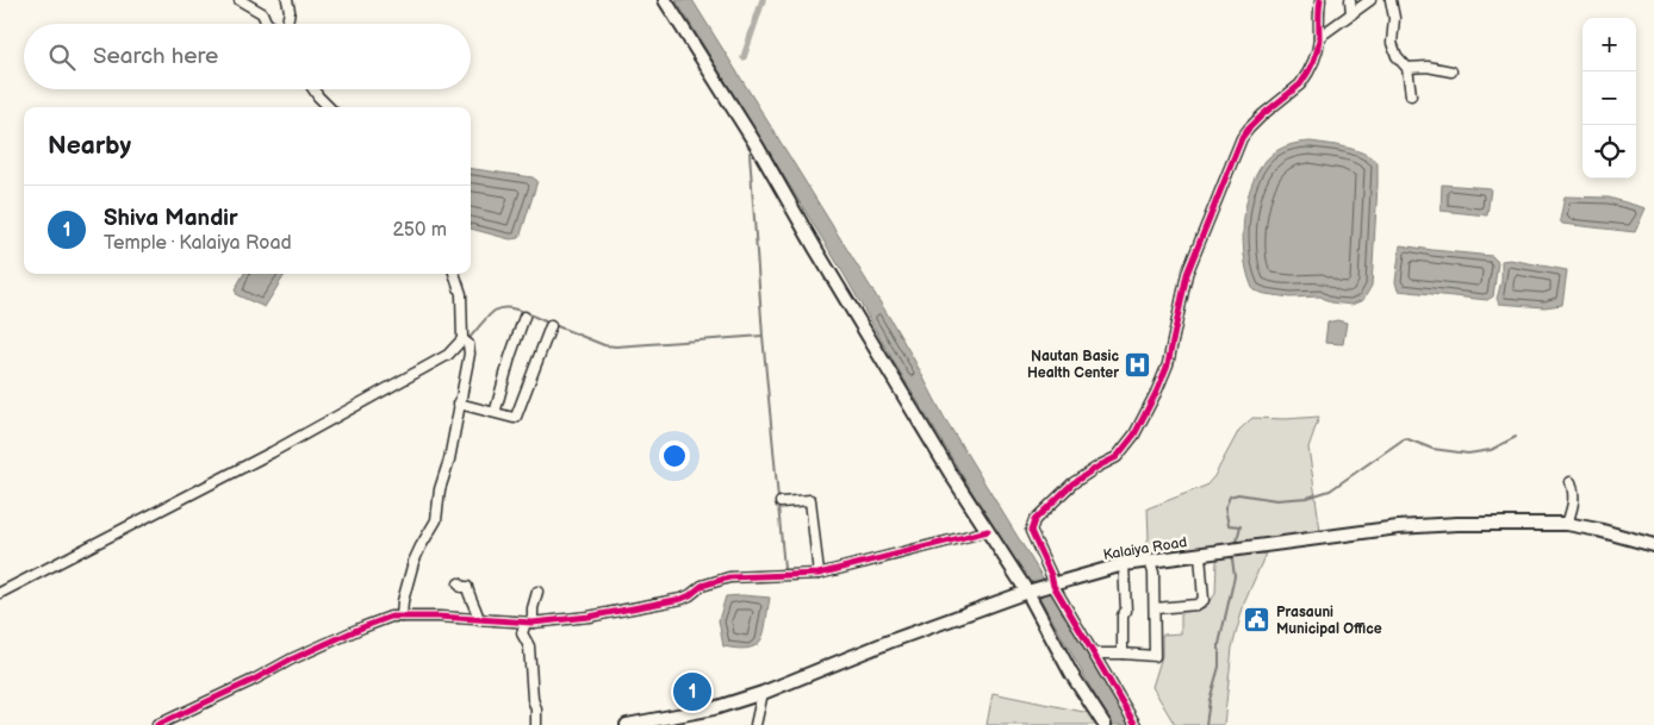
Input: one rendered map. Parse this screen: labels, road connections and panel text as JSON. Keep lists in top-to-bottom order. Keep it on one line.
{"streets":{"main road":["Kalaiya Road"]},"places":{"hospital":["Nautan Basic Health Center"],"public building":["Prasauni Municipal Office"]},"page":{"map_buttons":["+","−"],"search":"Search here","heading":"Nearby","list":[{"mark":"1","name":"Shiva Mandir","note":"Temple · Kalaiya Road","value":"250 m"}],"pins":"1"}}
